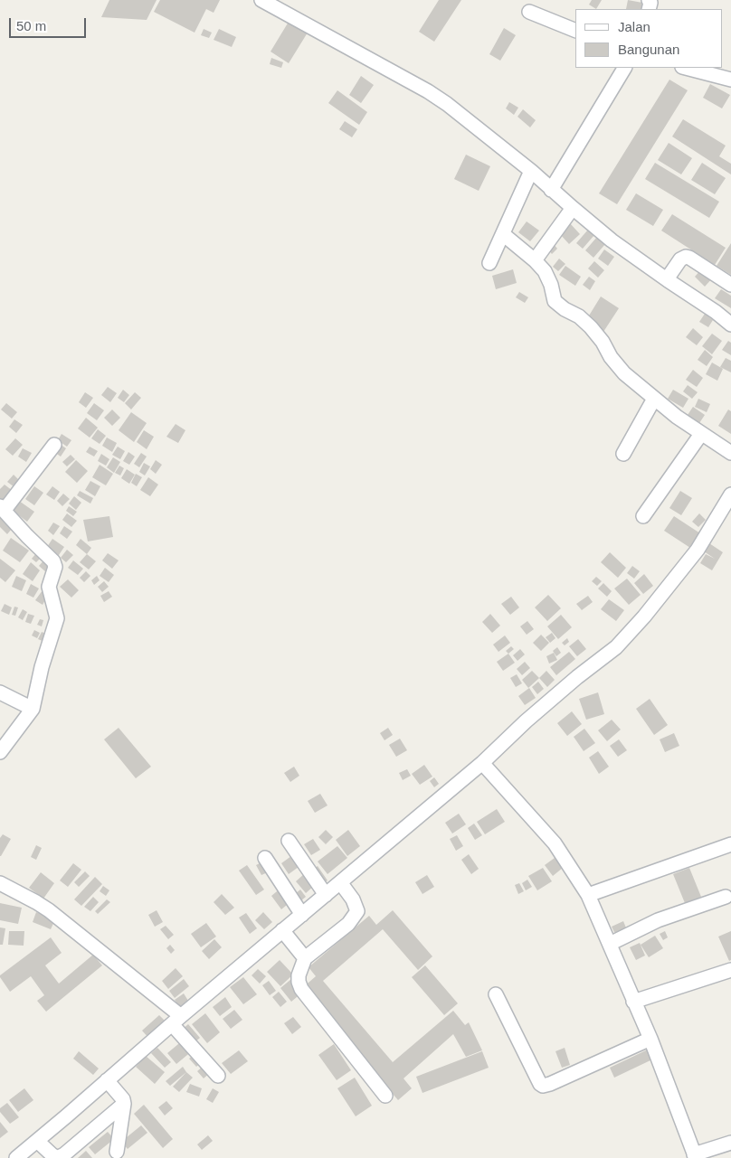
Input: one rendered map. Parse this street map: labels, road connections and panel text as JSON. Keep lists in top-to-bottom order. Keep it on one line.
{"legend":["Jalan","Bangunan"],"scale_bar":"50 m"}
